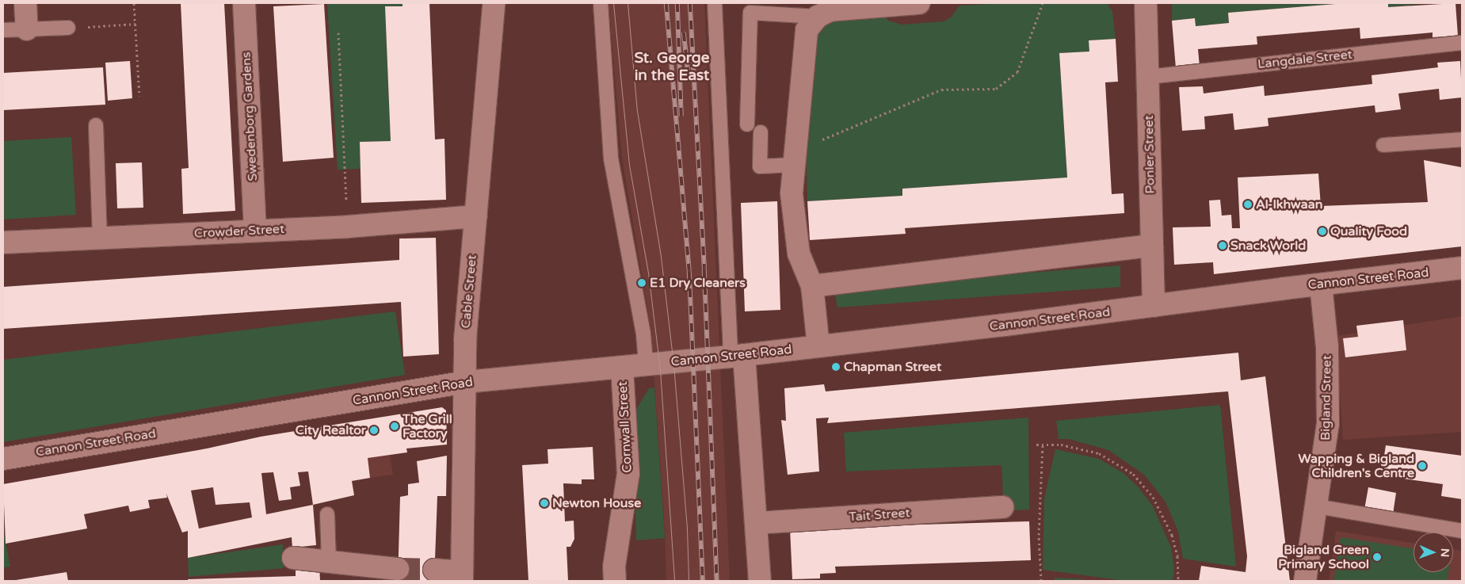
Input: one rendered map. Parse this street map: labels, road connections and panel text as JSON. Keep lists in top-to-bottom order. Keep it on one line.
{"streets":{"street":["Swedenborg Gardens","Ponler Street","Crowder Street","Cannon Street Road","Cable Street","Bigland Street","Cornwall Street","Tait Street"],"lane":["Langdale Street"]},"crossings":[["Langdale Street","Ponler Street"],["Swedenborg Gardens","Crowder Street"],["Ponler Street","Cannon Street Road"],["Crowder Street","Cable Street"],["Cannon Street Road","Cable Street"],["Cannon Street Road","Bigland Street"],["Cannon Street Road","Cornwall Street"]],"districts":["St. George in the East"],"places":["Al-Ikhwaan","Quality Food","Snack World","E1 Dry Cleaners","Chapman Street","The Grill Factory","City Realtor","Wapping & Bigland Children's Centre","Newton House","Bigland Green Primary School"],"north":"right"}
